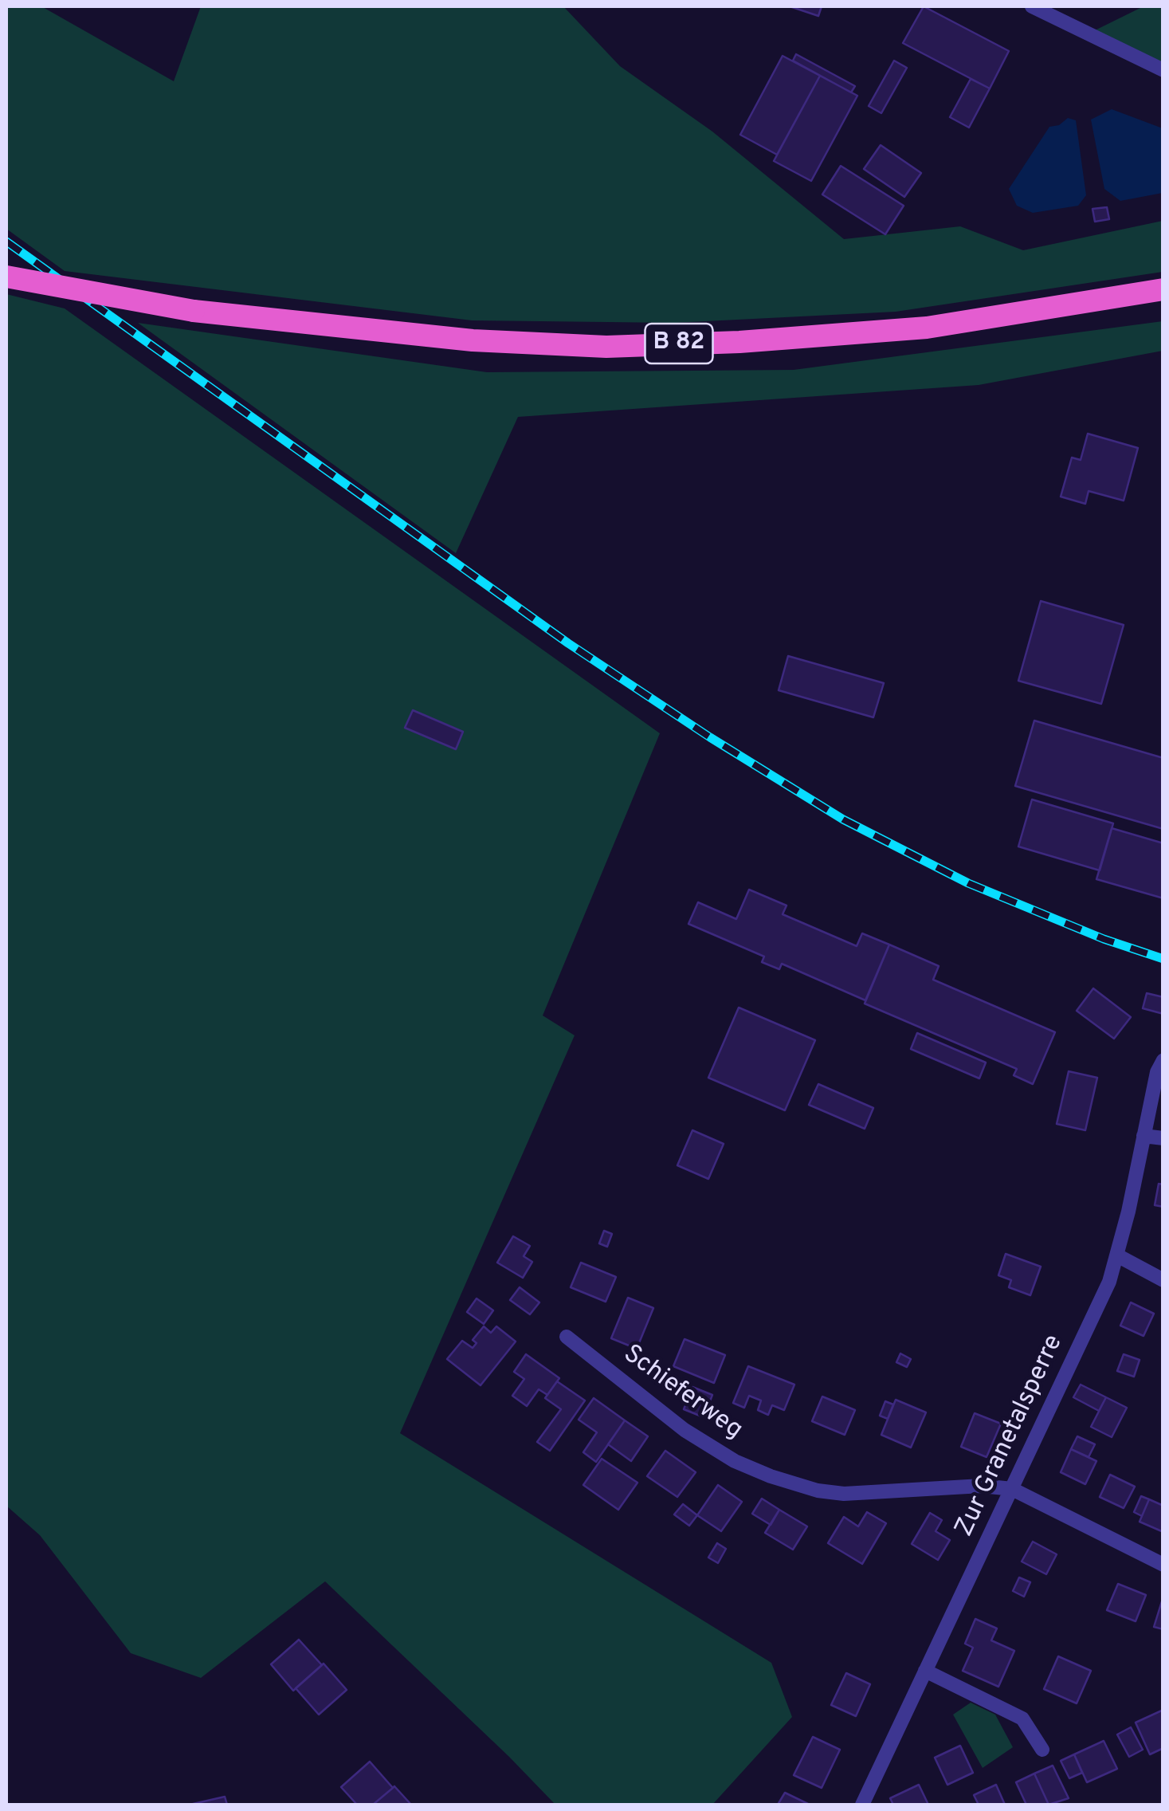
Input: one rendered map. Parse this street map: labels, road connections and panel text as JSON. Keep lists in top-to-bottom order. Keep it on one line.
{"streets":{"highway":["B 82"],"street":["Schieferweg","Zur Granetalsperre"]},"crossings":[["Schieferweg","Zur Granetalsperre"]]}
